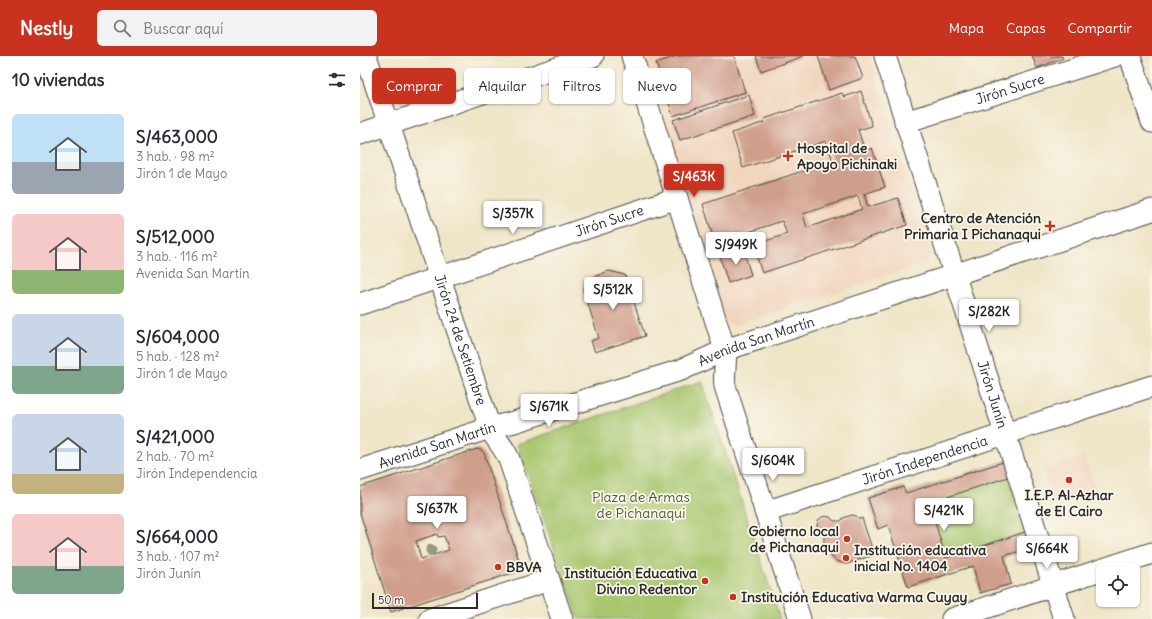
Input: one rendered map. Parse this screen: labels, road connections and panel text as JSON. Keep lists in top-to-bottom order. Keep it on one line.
{"streets":{"street":["Jirón Sucre","Jirón 24 de Setiembre","Avenida San Martín","Jirón Junín","Jirón Independencia"]},"crossings":[["Jirón Sucre","Jirón 24 de Setiembre"],["Jirón Sucre","Jirón Junín"],["Jirón 24 de Setiembre","Avenida San Martín"],["Avenida San Martín","Jirón Junín"],["Jirón Junín","Jirón Independencia"]],"parks":["Plaza de Armas de Pichanaqui"],"places":{"health":["Hospital de Apoyo Pichinaki","Centro de Atención Primaria I Pichanaqui"],"other":["I.E.P. Al-Azhar de El Cairo","Gobierno local de Pichanaqui","Institución educativa inicial No. 1404","BBVA","Institución Educativa Divino Redentor","Institución Educativa Warma Cuyay"]},"scale_bar":"50 m","page":{"header":"Nestly","search":"Buscar aquí","nav":["Mapa","Capas","Compartir"],"heading":"10 viviendas","chip":["Comprar","Alquilar","Filtros","Nuevo"],"list":[{"name":"S/463,000","note":"3 hab. · 98 m² · Jirón 1 de Mayo"},{"name":"S/512,000","note":"3 hab. · 116 m² · Avenida San Martín"},{"name":"S/604,000","note":"5 hab. · 128 m² · Jirón 1 de Mayo"},{"name":"S/421,000","note":"2 hab. · 70 m² · Jirón Independencia"},{"name":"S/664,000","note":"3 hab. · 107 m² · Jirón Junín"}],"price":["S/463K","S/357K","S/949K","S/512K","S/282K","S/671K","S/604K","S/637K","S/421K","S/664K"],"scale":"50 m"}}
